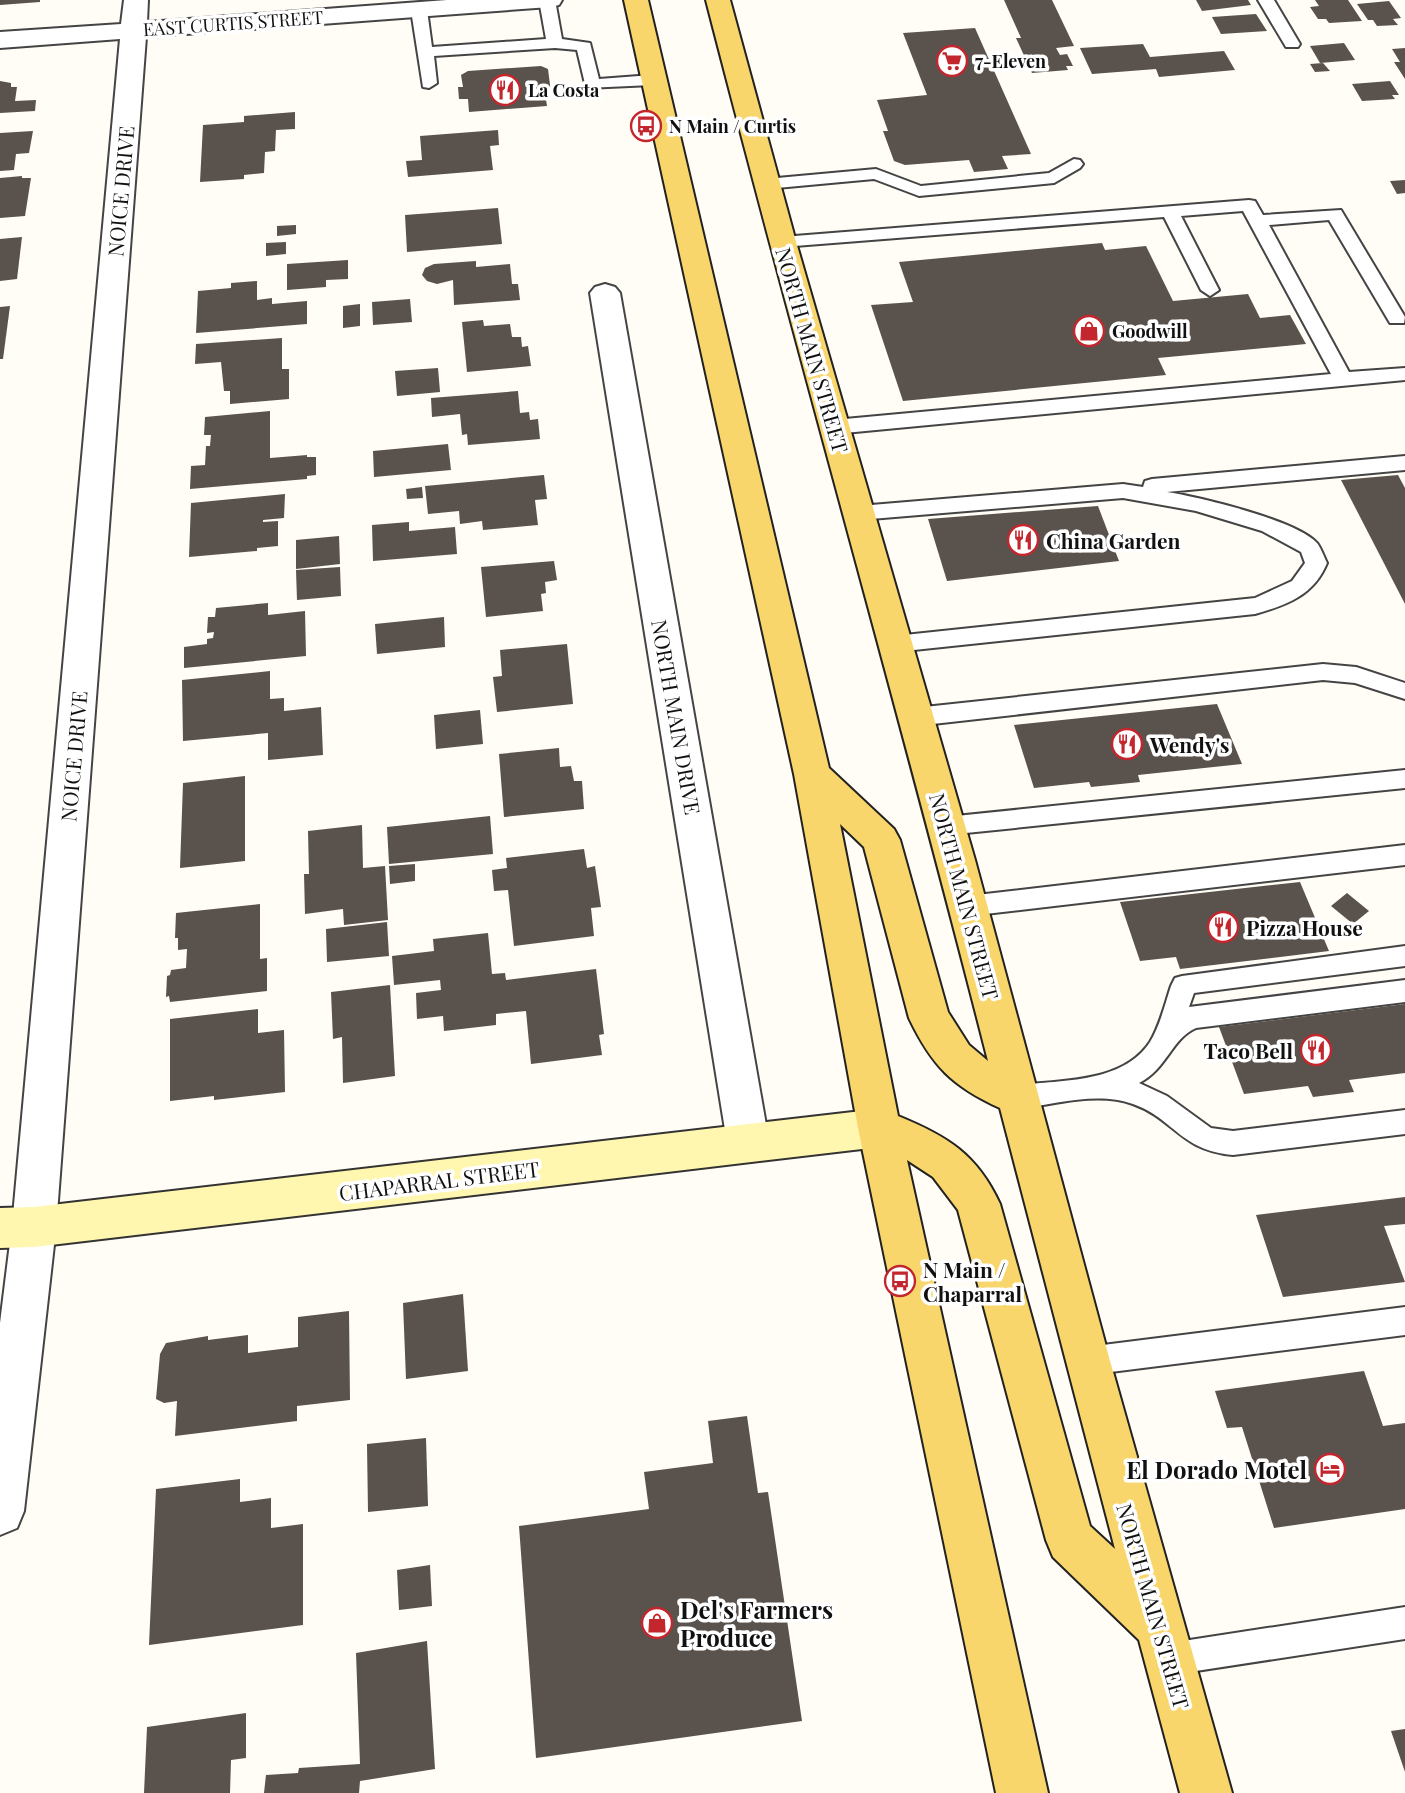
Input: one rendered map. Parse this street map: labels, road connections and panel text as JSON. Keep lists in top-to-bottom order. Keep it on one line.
{"streets":{"main road":["NORTH MAIN STREET"],"street":["EAST CURTIS STREET","NOICE DRIVE","NORTH MAIN DRIVE","CHAPARRAL STREET"]},"crossings":[["EAST CURTIS STREET","NOICE DRIVE"],["NOICE DRIVE","CHAPARRAL STREET"],["NORTH MAIN DRIVE","CHAPARRAL STREET"]],"places":{"supermarket":["7-Eleven"],"restaurant":["La Costa","China Garden","Wendy's","Pizza House","Taco Bell"],"bus stop":["N Main / Curtis","N Main / Chaparral"],"shop":["Goodwill","Del's Farmers Produce"],"hotel":["El Dorado Motel"]}}
